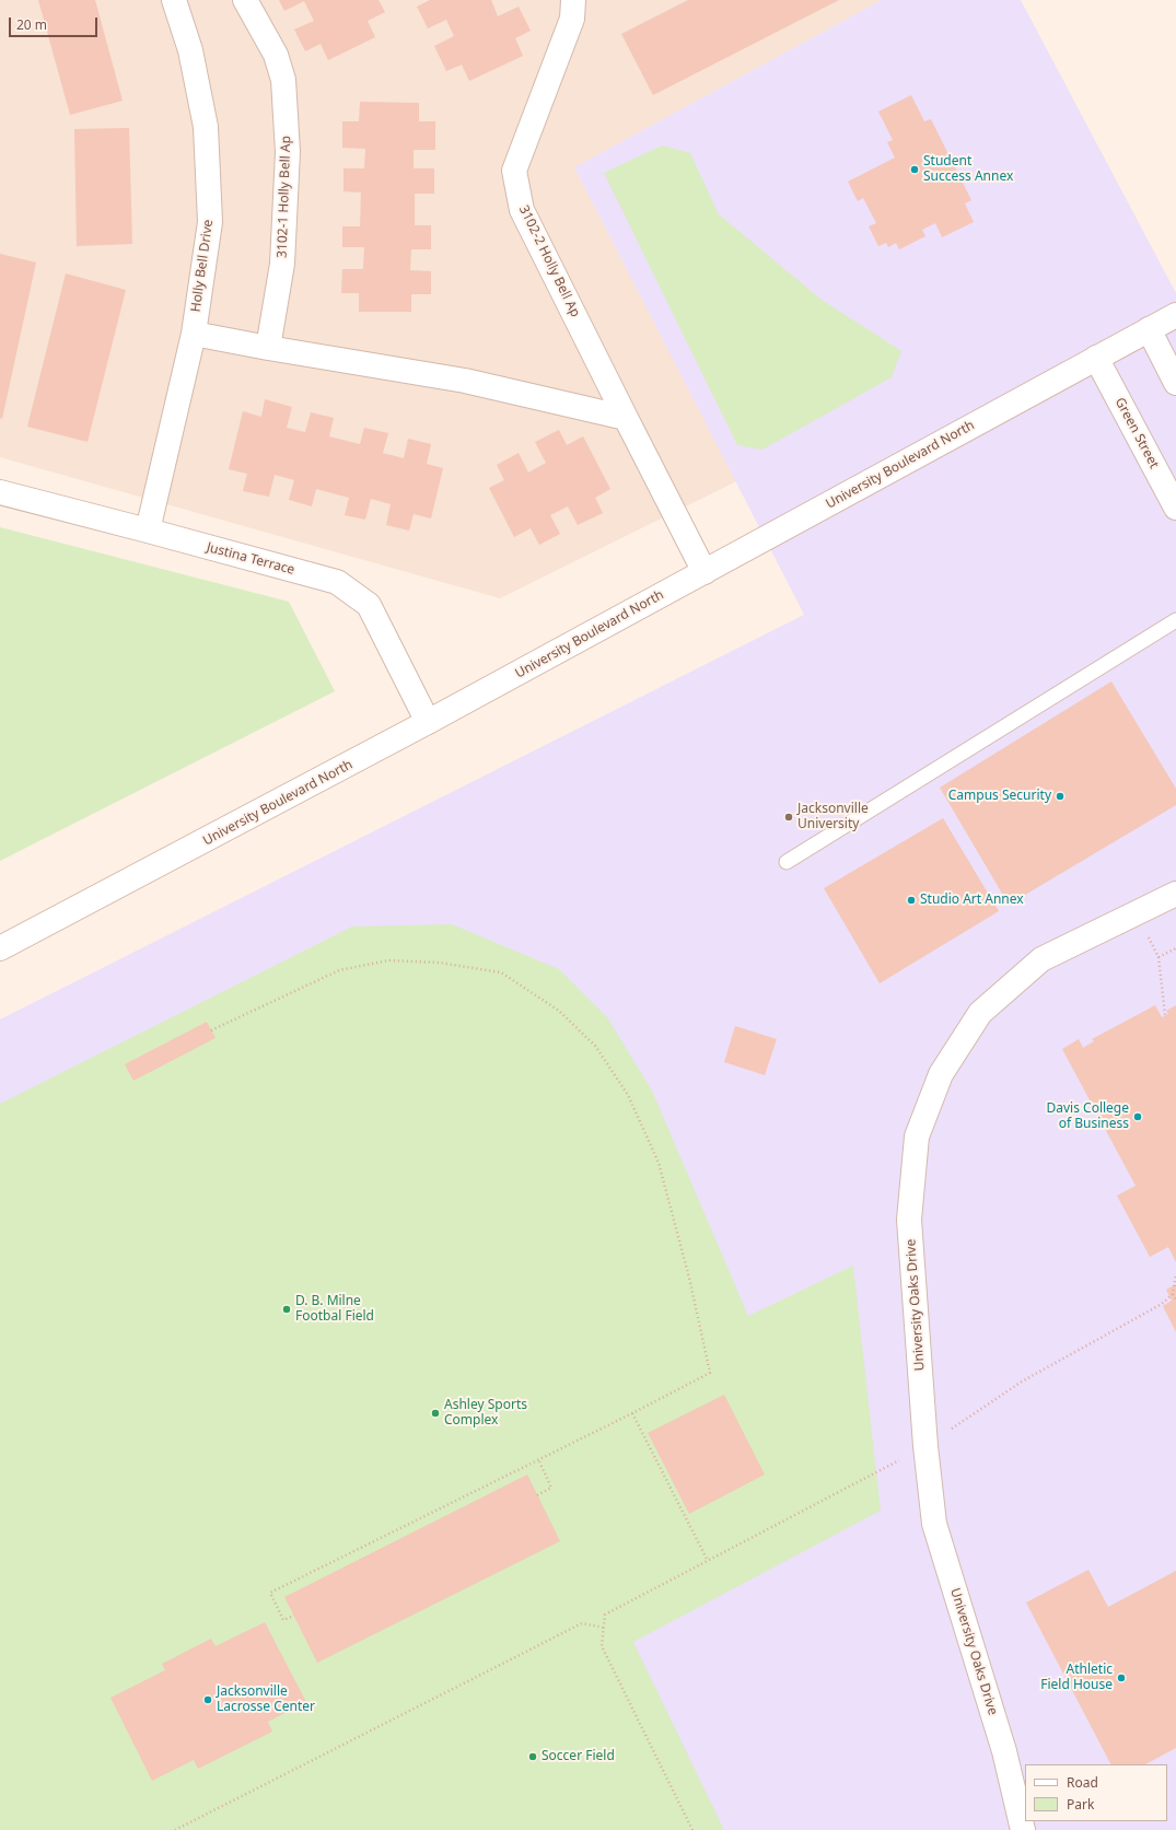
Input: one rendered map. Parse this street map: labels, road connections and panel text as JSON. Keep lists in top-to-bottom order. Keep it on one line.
{"streets":{"street":["3102-1 Holly Bell Ap","3102-2 Holly Bell Ap","Holly Bell Drive","Green Street","University Boulevard North","Justina Terrace","University Oaks Drive"]},"crossings":[["3102-2 Holly Bell Ap","University Boulevard North"],["Holly Bell Drive","Justina Terrace"],["Green Street","University Boulevard North"],["University Boulevard North","Justina Terrace"]],"places":["Student Success Annex","Campus Security","Jacksonville University","Studio Art Annex","Davis College of Business","D. B. Milne Footbal Field","Ashley Sports Complex","Athletic Field House","Jacksonville Lacrosse Center","Soccer Field"],"legend":["Road","Park"],"scale_bar":"20 m"}
